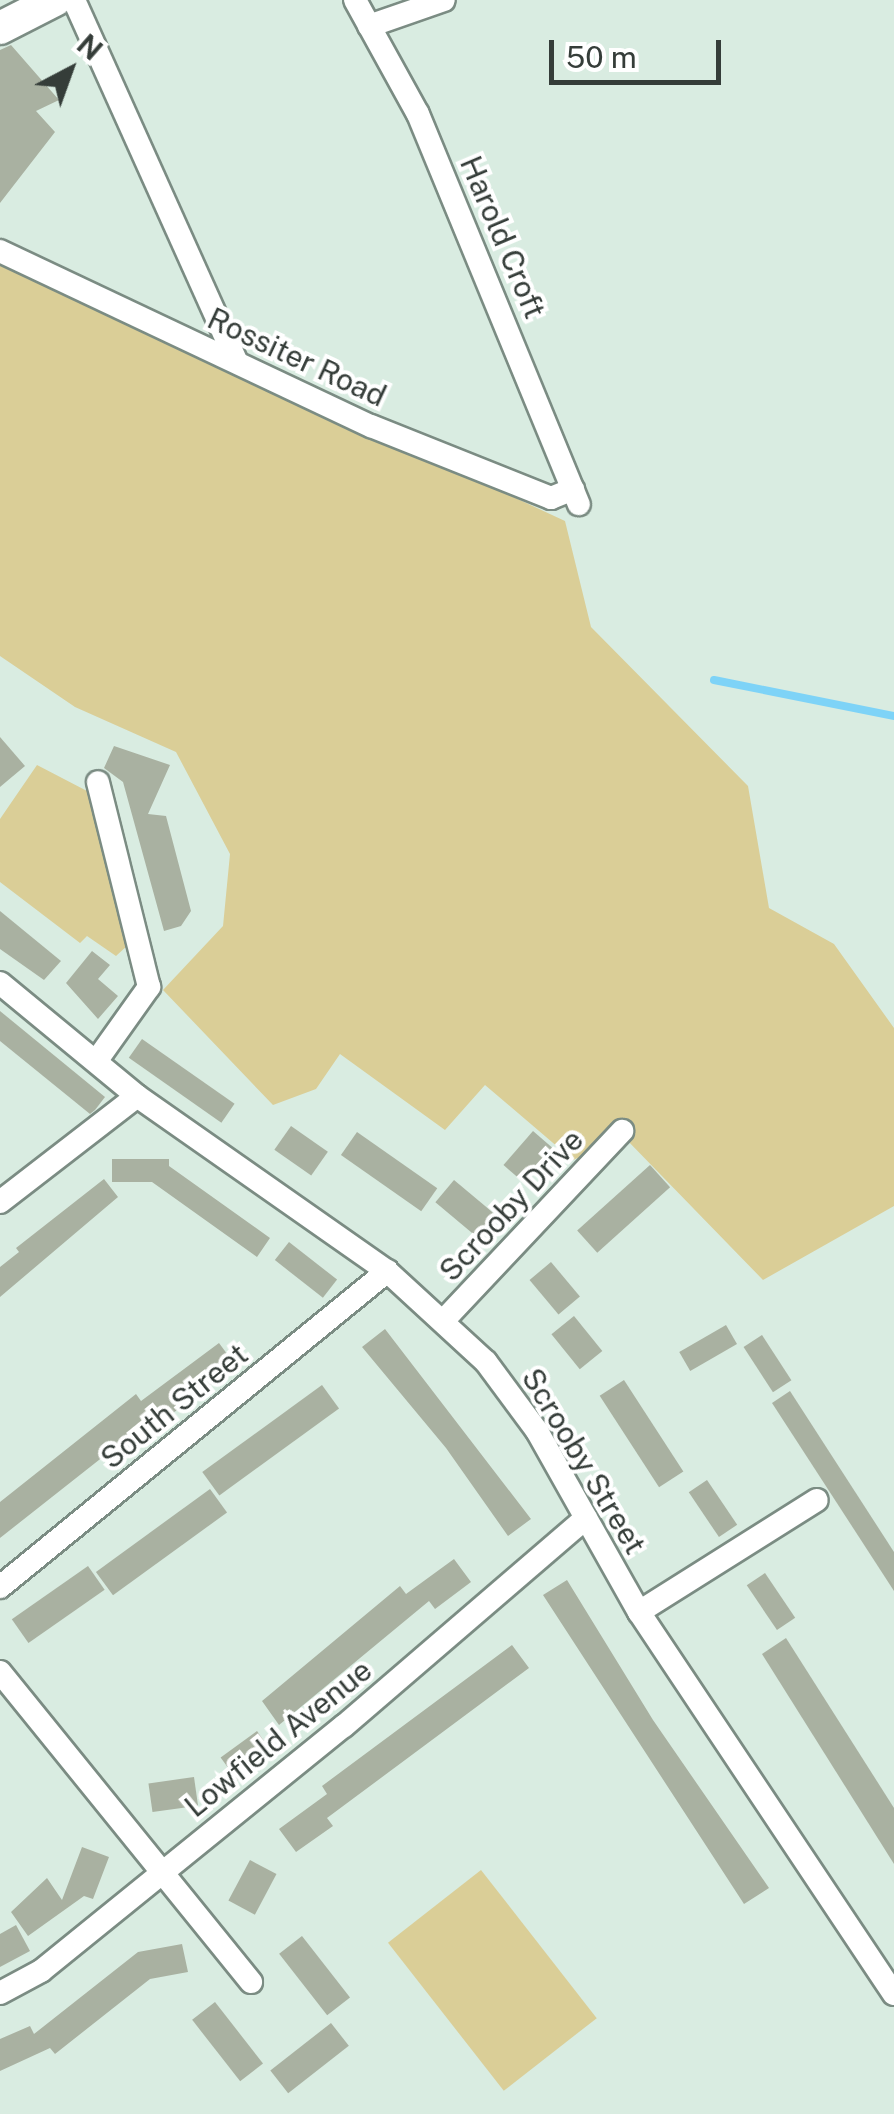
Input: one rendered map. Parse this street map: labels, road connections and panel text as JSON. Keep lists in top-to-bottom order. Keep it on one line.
{"streets":{"street":["Harold Croft","Rossiter Road","Scrooby Drive","South Street","Scrooby Street","Lowfield Avenue"]},"crossings":[["Harold Croft","Rossiter Road"],["Scrooby Drive","Scrooby Street"],["South Street","Scrooby Street"],["Scrooby Street","Lowfield Avenue"]],"scale_bar":"50 m","north":"top right"}
